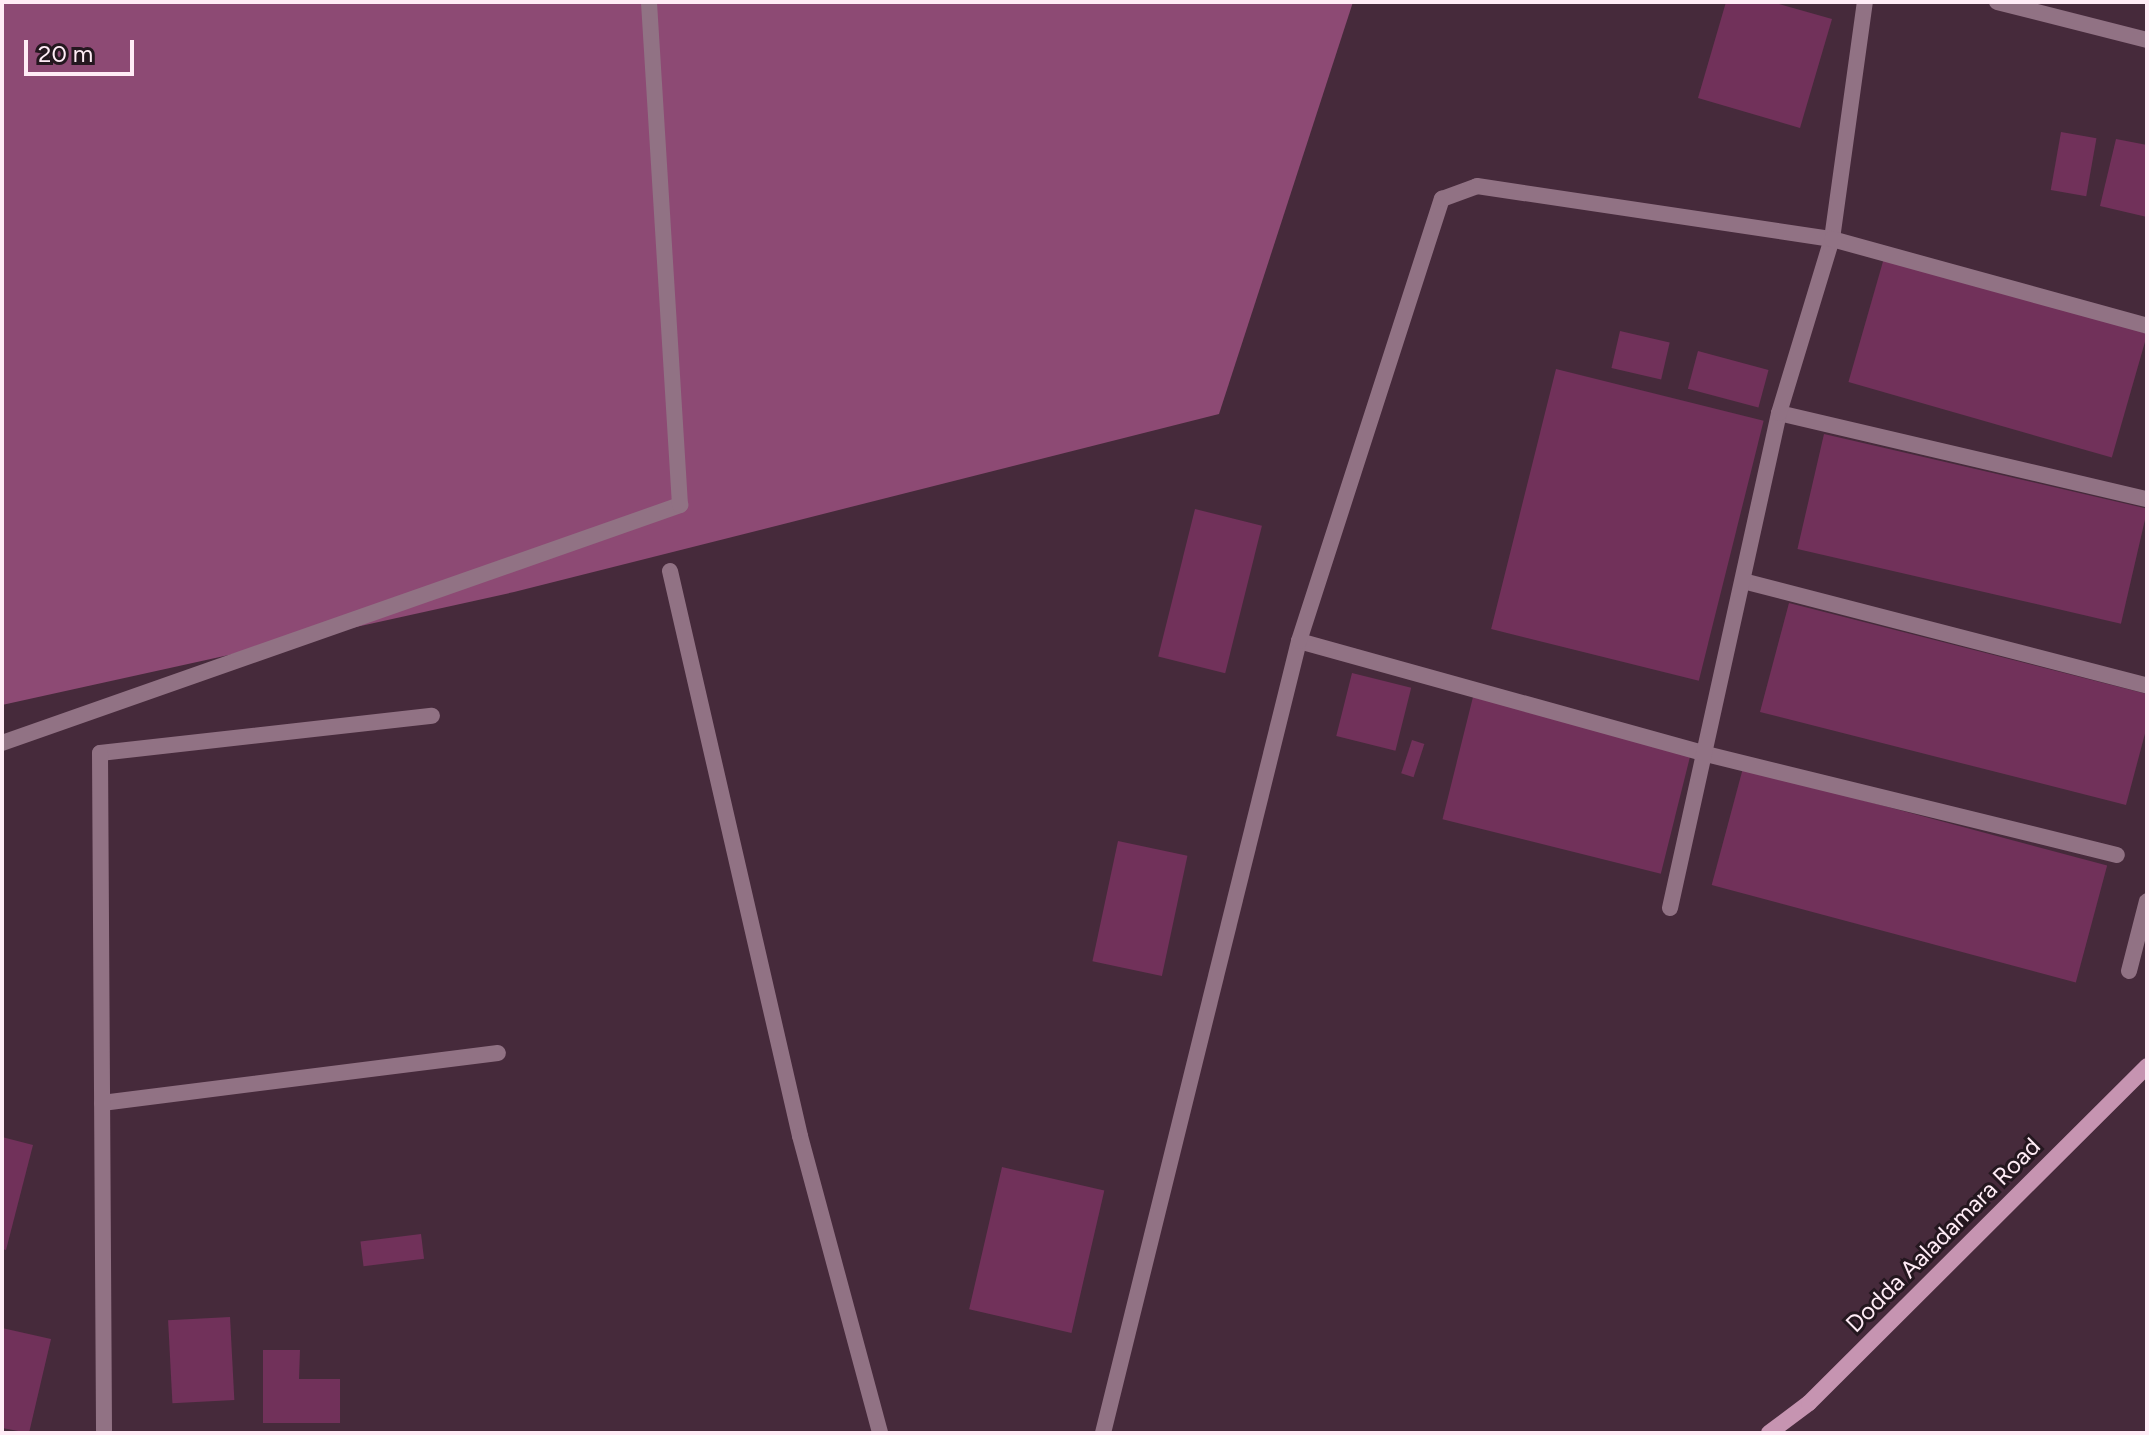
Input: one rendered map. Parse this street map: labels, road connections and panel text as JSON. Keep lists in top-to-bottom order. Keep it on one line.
{"streets":{"main road":["Dodda Aaladamara Road"]},"scale_bar":"20 m"}
